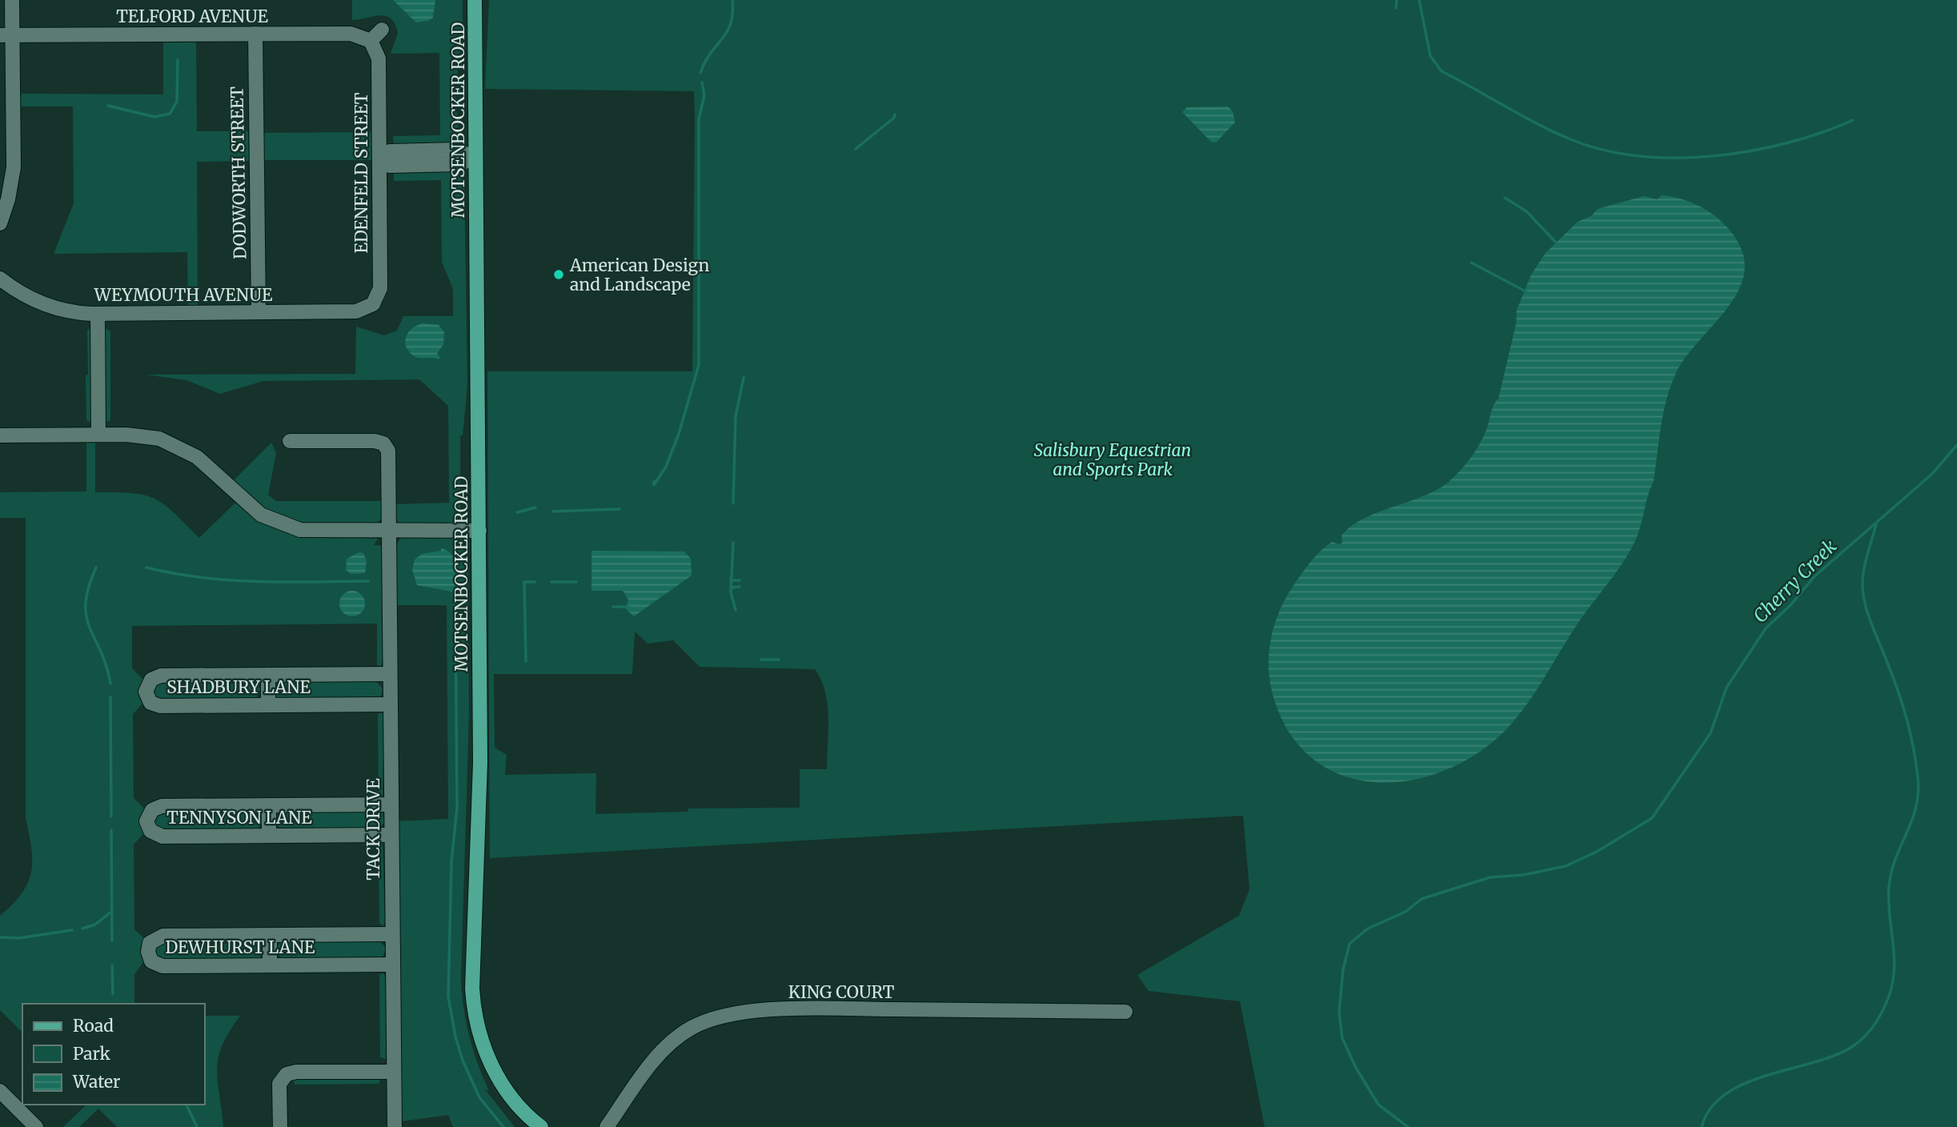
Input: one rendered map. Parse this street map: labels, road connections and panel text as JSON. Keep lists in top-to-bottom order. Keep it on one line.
{"streets":{"main road":["MOTSENBOCKER ROAD"],"street":["TELFORD AVENUE","DODWORTH STREET","EDENFELD STREET","WEYMOUTH AVENUE","SHADBURY LANE","TENNYSON LANE","TACK DRIVE","DEWHURST LANE","KING COURT"]},"crossings":[["TELFORD AVENUE","DODWORTH STREET"],["TELFORD AVENUE","EDENFELD STREET"],["DODWORTH STREET","WEYMOUTH AVENUE"],["EDENFELD STREET","WEYMOUTH AVENUE"],["SHADBURY LANE","TACK DRIVE"],["TENNYSON LANE","TACK DRIVE"],["TACK DRIVE","DEWHURST LANE"]],"water":["Cherry Creek"],"parks":["Salisbury Equestrian and Sports Park"],"places":["American Design and Landscape"],"legend":["Road","Park","Water"]}
